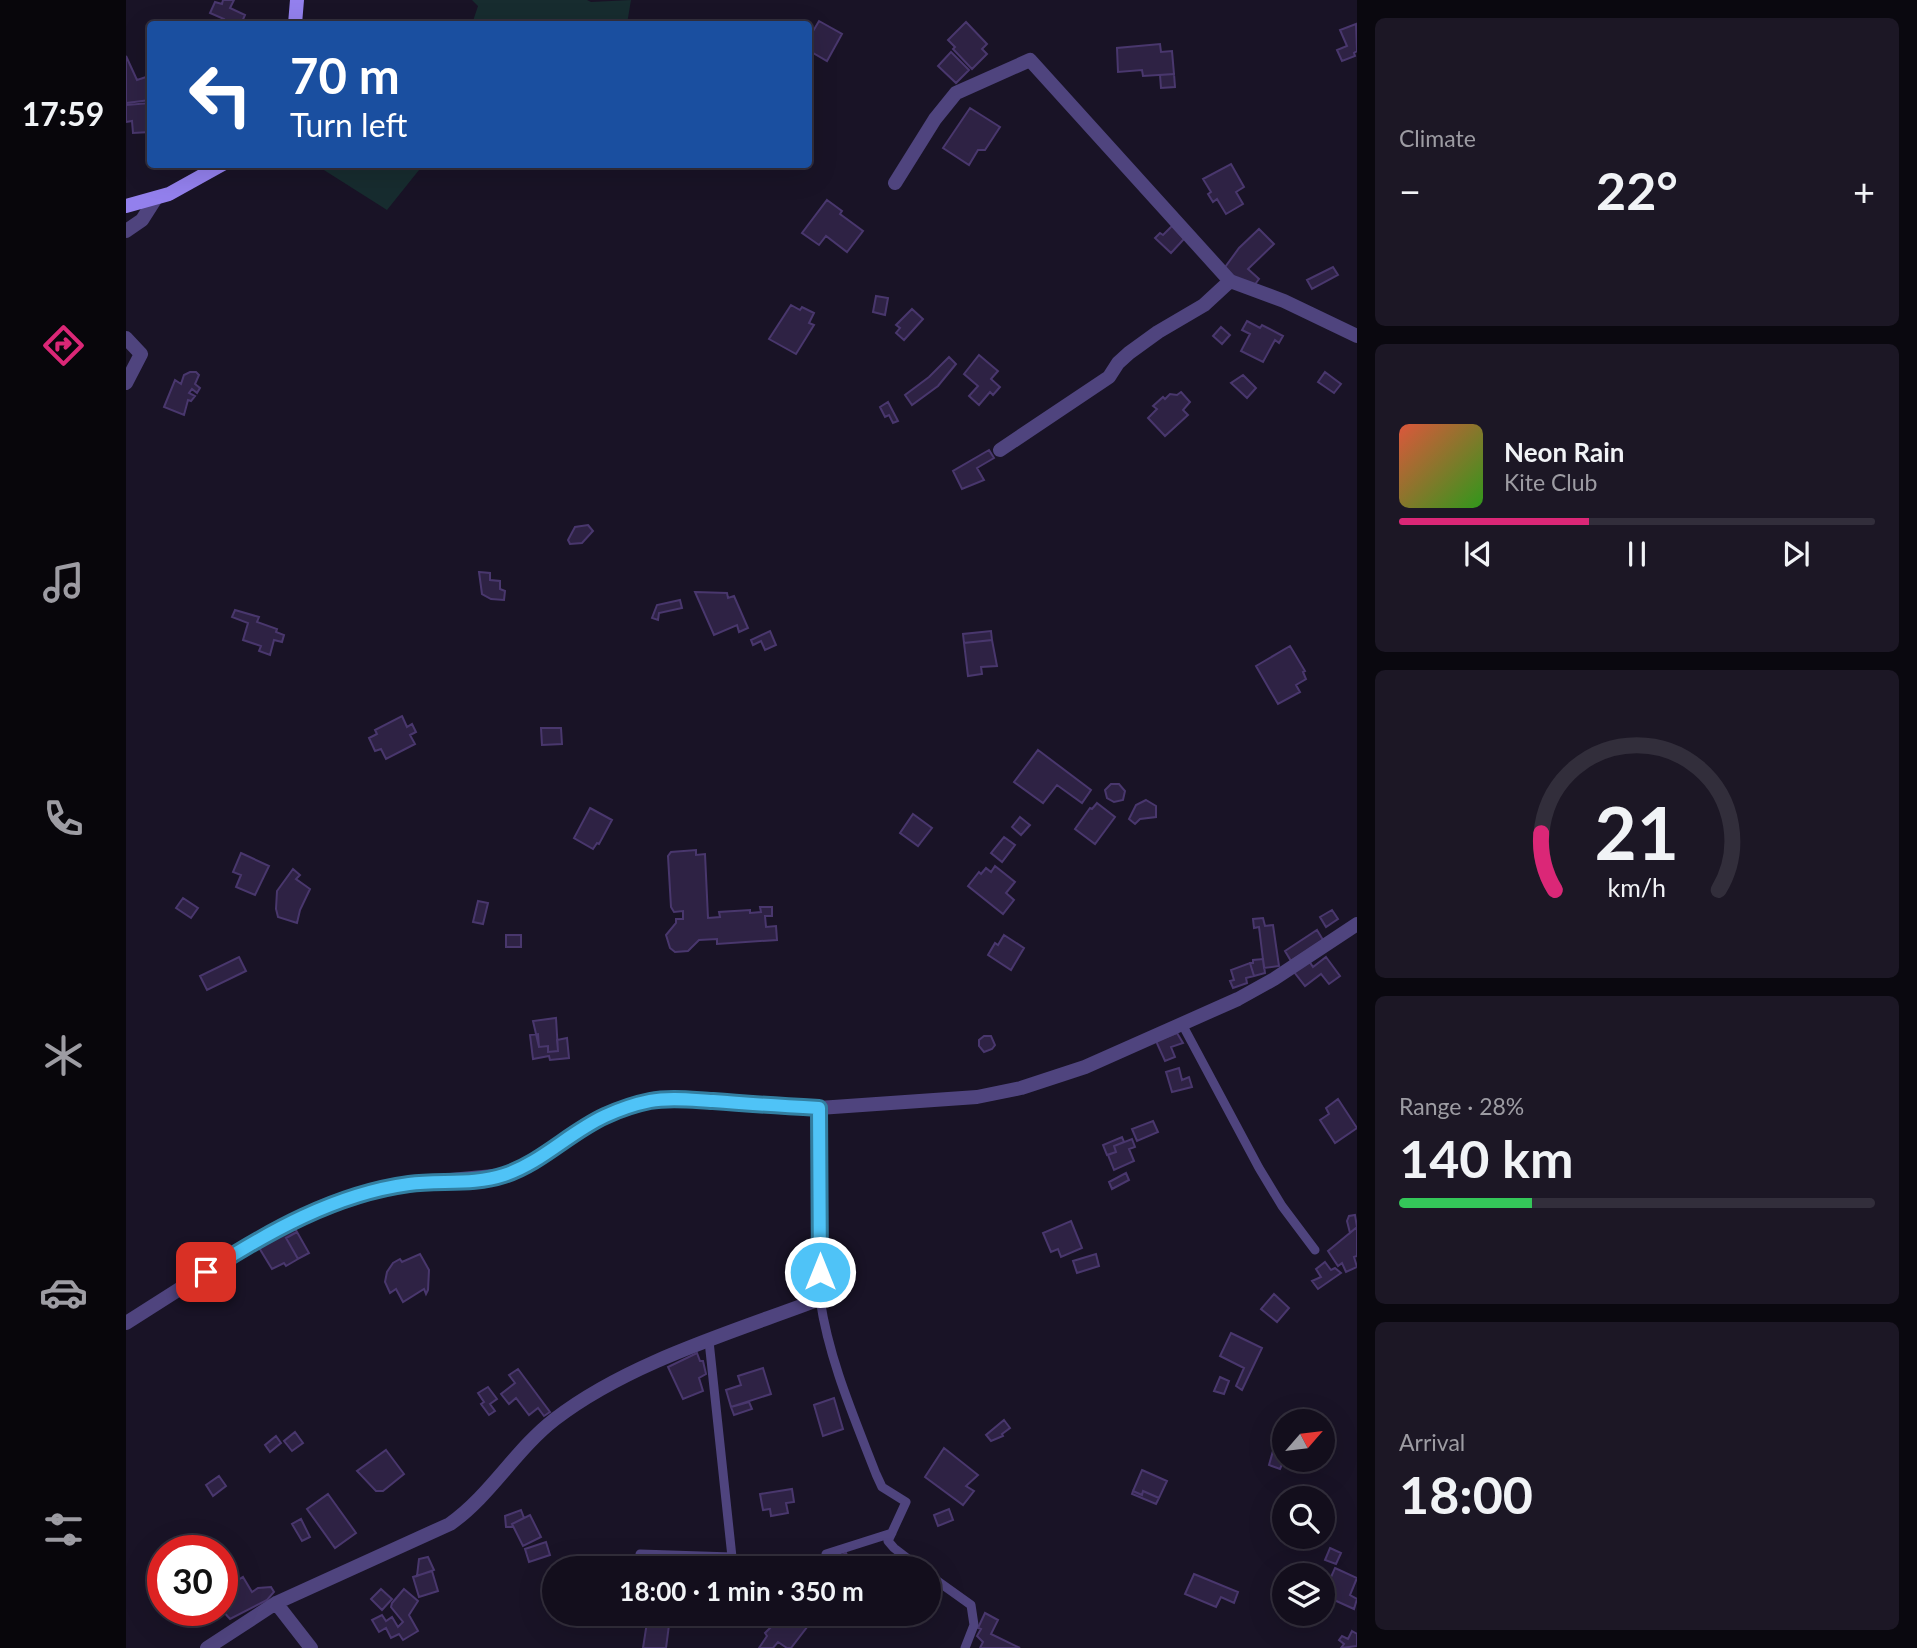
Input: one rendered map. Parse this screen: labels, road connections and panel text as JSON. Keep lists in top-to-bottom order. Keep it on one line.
{"north":"top right","page":{"tabs":"17:59","tile":["Climate",["Range · 28%","140 km"],["Arrival","18:00"]],"turn":["70 m","Turn left"],"heat":["−","22°","+"],"song":["Neon Rain","Kite Club"],"limit":"30","trip":"18:00 · 1 min · 350 m","gauge":["21","km/h"]}}
